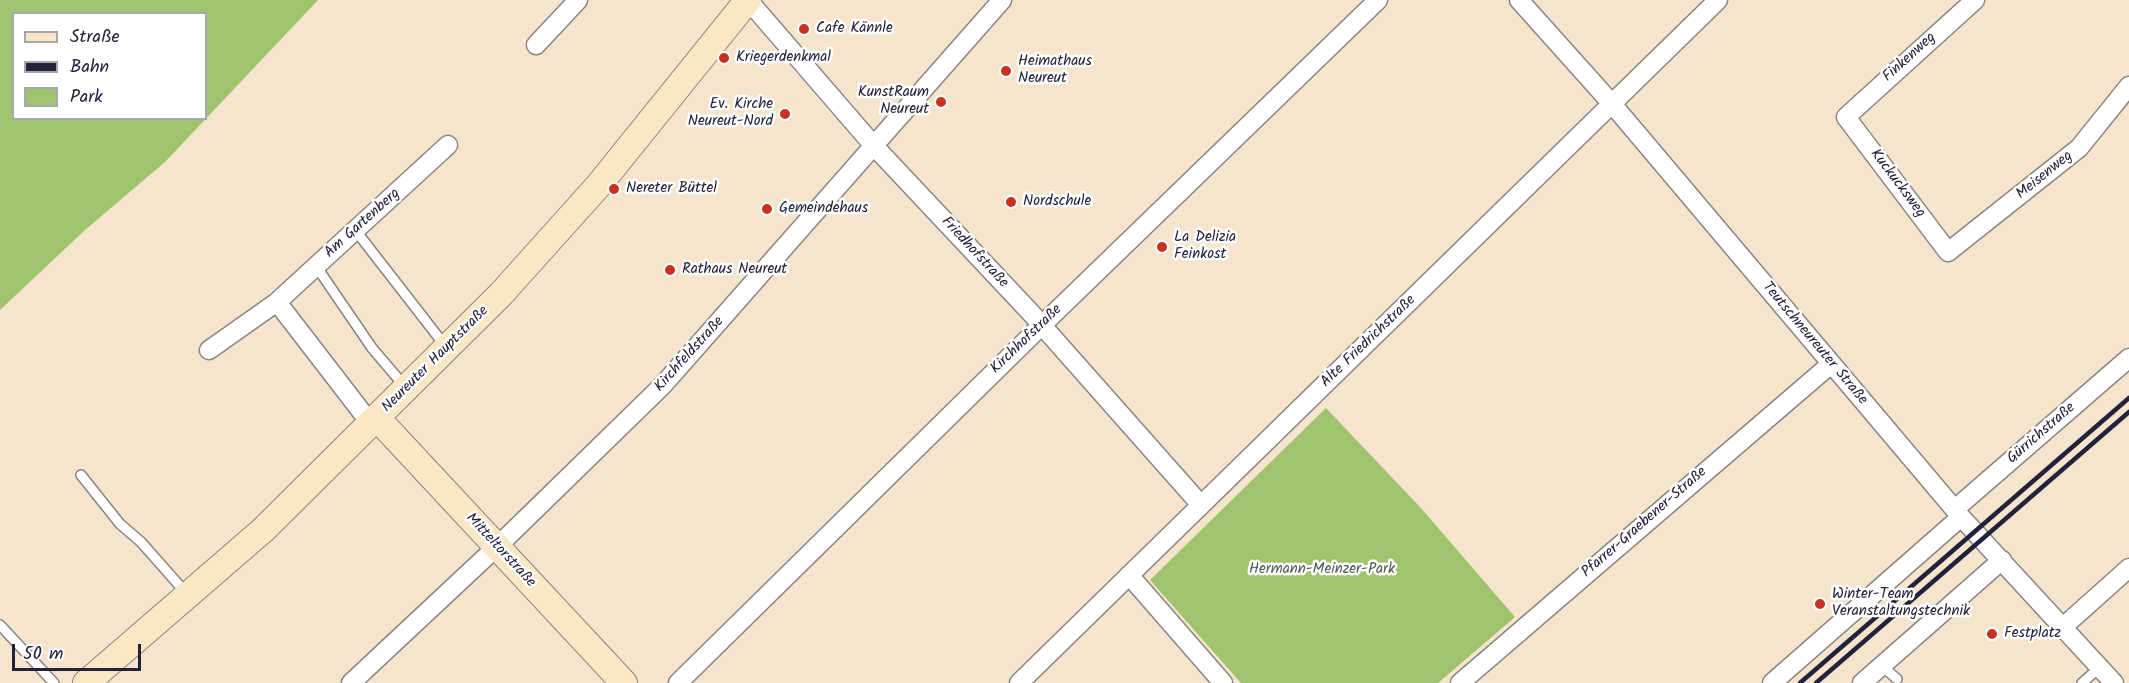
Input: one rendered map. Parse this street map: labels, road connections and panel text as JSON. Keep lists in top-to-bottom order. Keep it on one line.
{"streets":{"street":["Finkenweg","Meisenweg","Kuckucksweg","Am Gartenberg","Friedhofstraße","Kirchhofstraße","Alte Friedrichstraße","Teutschneureuter Straße","Kirchfeldstraße","Neureuter Hauptstraße","Gürrichstraße","Pfarrer-Graebener-Straße","Mitteltorstraße"]},"crossings":[["Finkenweg","Kuckucksweg"],["Meisenweg","Kuckucksweg"],["Friedhofstraße","Kirchhofstraße"],["Friedhofstraße","Alte Friedrichstraße"],["Friedhofstraße","Kirchfeldstraße"],["Friedhofstraße","Neureuter Hauptstraße"],["Alte Friedrichstraße","Teutschneureuter Straße"],["Teutschneureuter Straße","Gürrichstraße"],["Teutschneureuter Straße","Pfarrer-Graebener-Straße"],["Kirchfeldstraße","Mitteltorstraße"],["Neureuter Hauptstraße","Mitteltorstraße"]],"parks":["Hermann-Meinzer-Park"],"places":["Cafe Kännle","Kriegerdenkmal","Heimathaus Neureut","KunstRaum Neureut","Ev. Kirche Neureut-Nord","Nereter Büttel","Nordschule","Gemeindehaus","La Delizia Feinkost","Rathaus Neureut","Winter-Team Veranstaltungstechnik","Festplatz"],"legend":["Straße","Bahn","Park"],"scale_bar":"50 m"}
